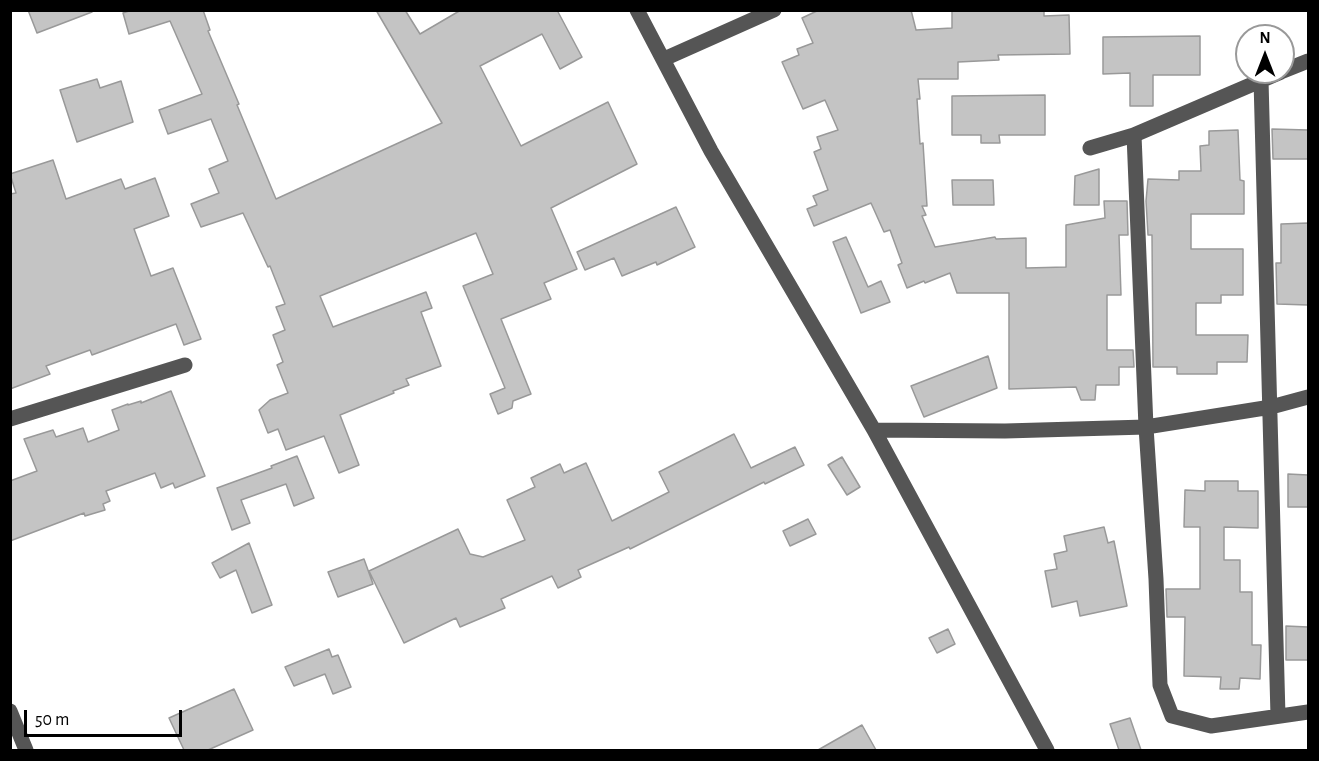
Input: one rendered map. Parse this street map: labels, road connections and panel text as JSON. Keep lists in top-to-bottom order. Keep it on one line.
{"scale_bar":"50 m","north":"top"}
